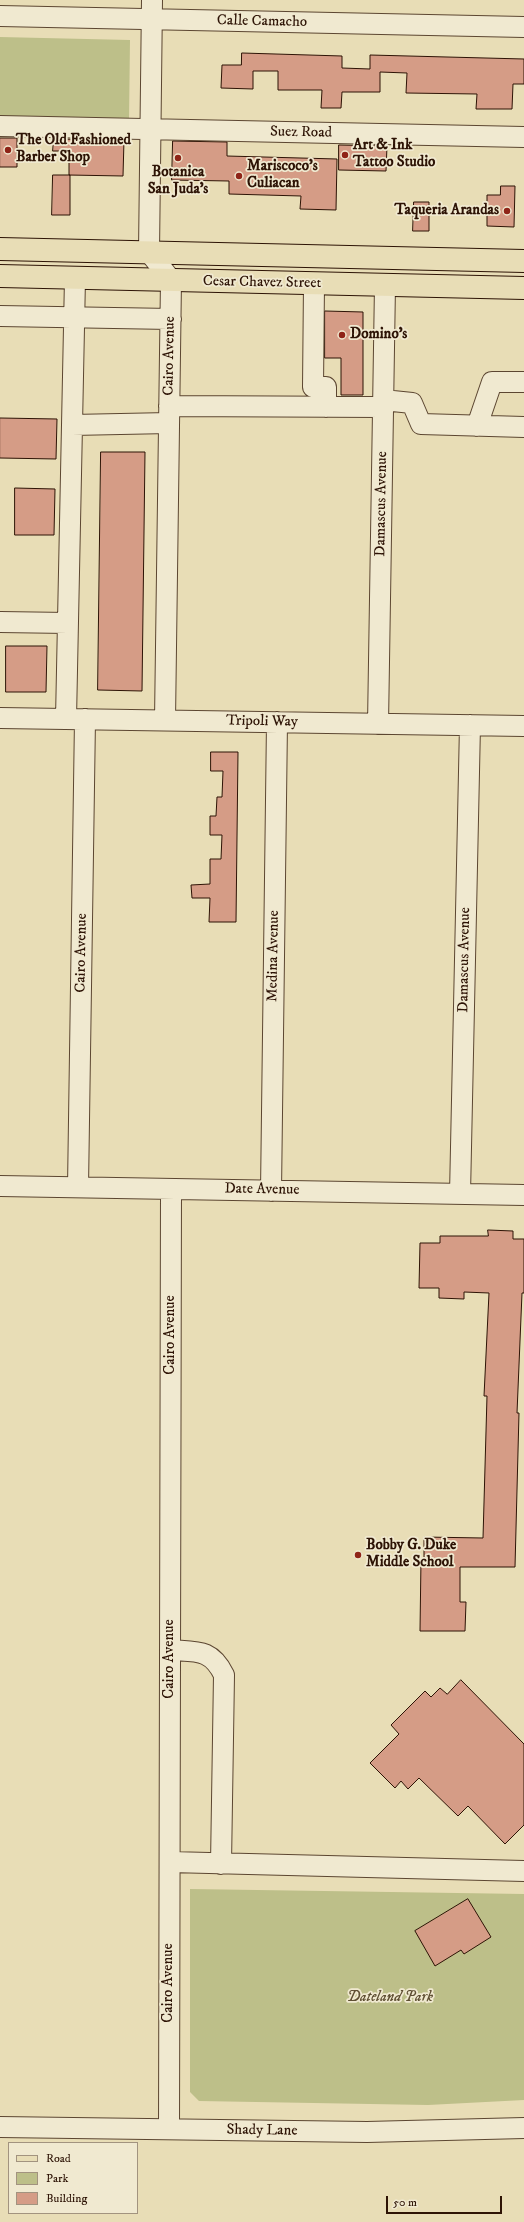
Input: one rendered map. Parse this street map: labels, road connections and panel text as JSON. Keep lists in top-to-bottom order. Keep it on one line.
{"streets":{"main road":["Cesar Chavez Street"],"street":["Calle Camacho","Suez Road","Cairo Avenue","Damascus Avenue","Tripoli Way","Medina Avenue","Date Avenue","Shady Lane"]},"crossings":[["Cesar Chavez Street","Cairo Avenue"],["Cesar Chavez Street","Damascus Avenue"],["Cairo Avenue","Tripoli Way"],["Cairo Avenue","Date Avenue"],["Cairo Avenue","Shady Lane"],["Damascus Avenue","Tripoli Way"],["Damascus Avenue","Date Avenue"],["Tripoli Way","Medina Avenue"],["Medina Avenue","Date Avenue"]],"parks":["Dateland Park"],"places":["The Old Fashioned Barber Shop","Art & Ink Tattoo Studio","Botanica San Juda's","Mariscoco's Culiacan","Taqueria Arandas","Domino's","Bobby G. Duke Middle School"],"legend":["Road","Park","Building"],"scale_bar":"50 m"}
